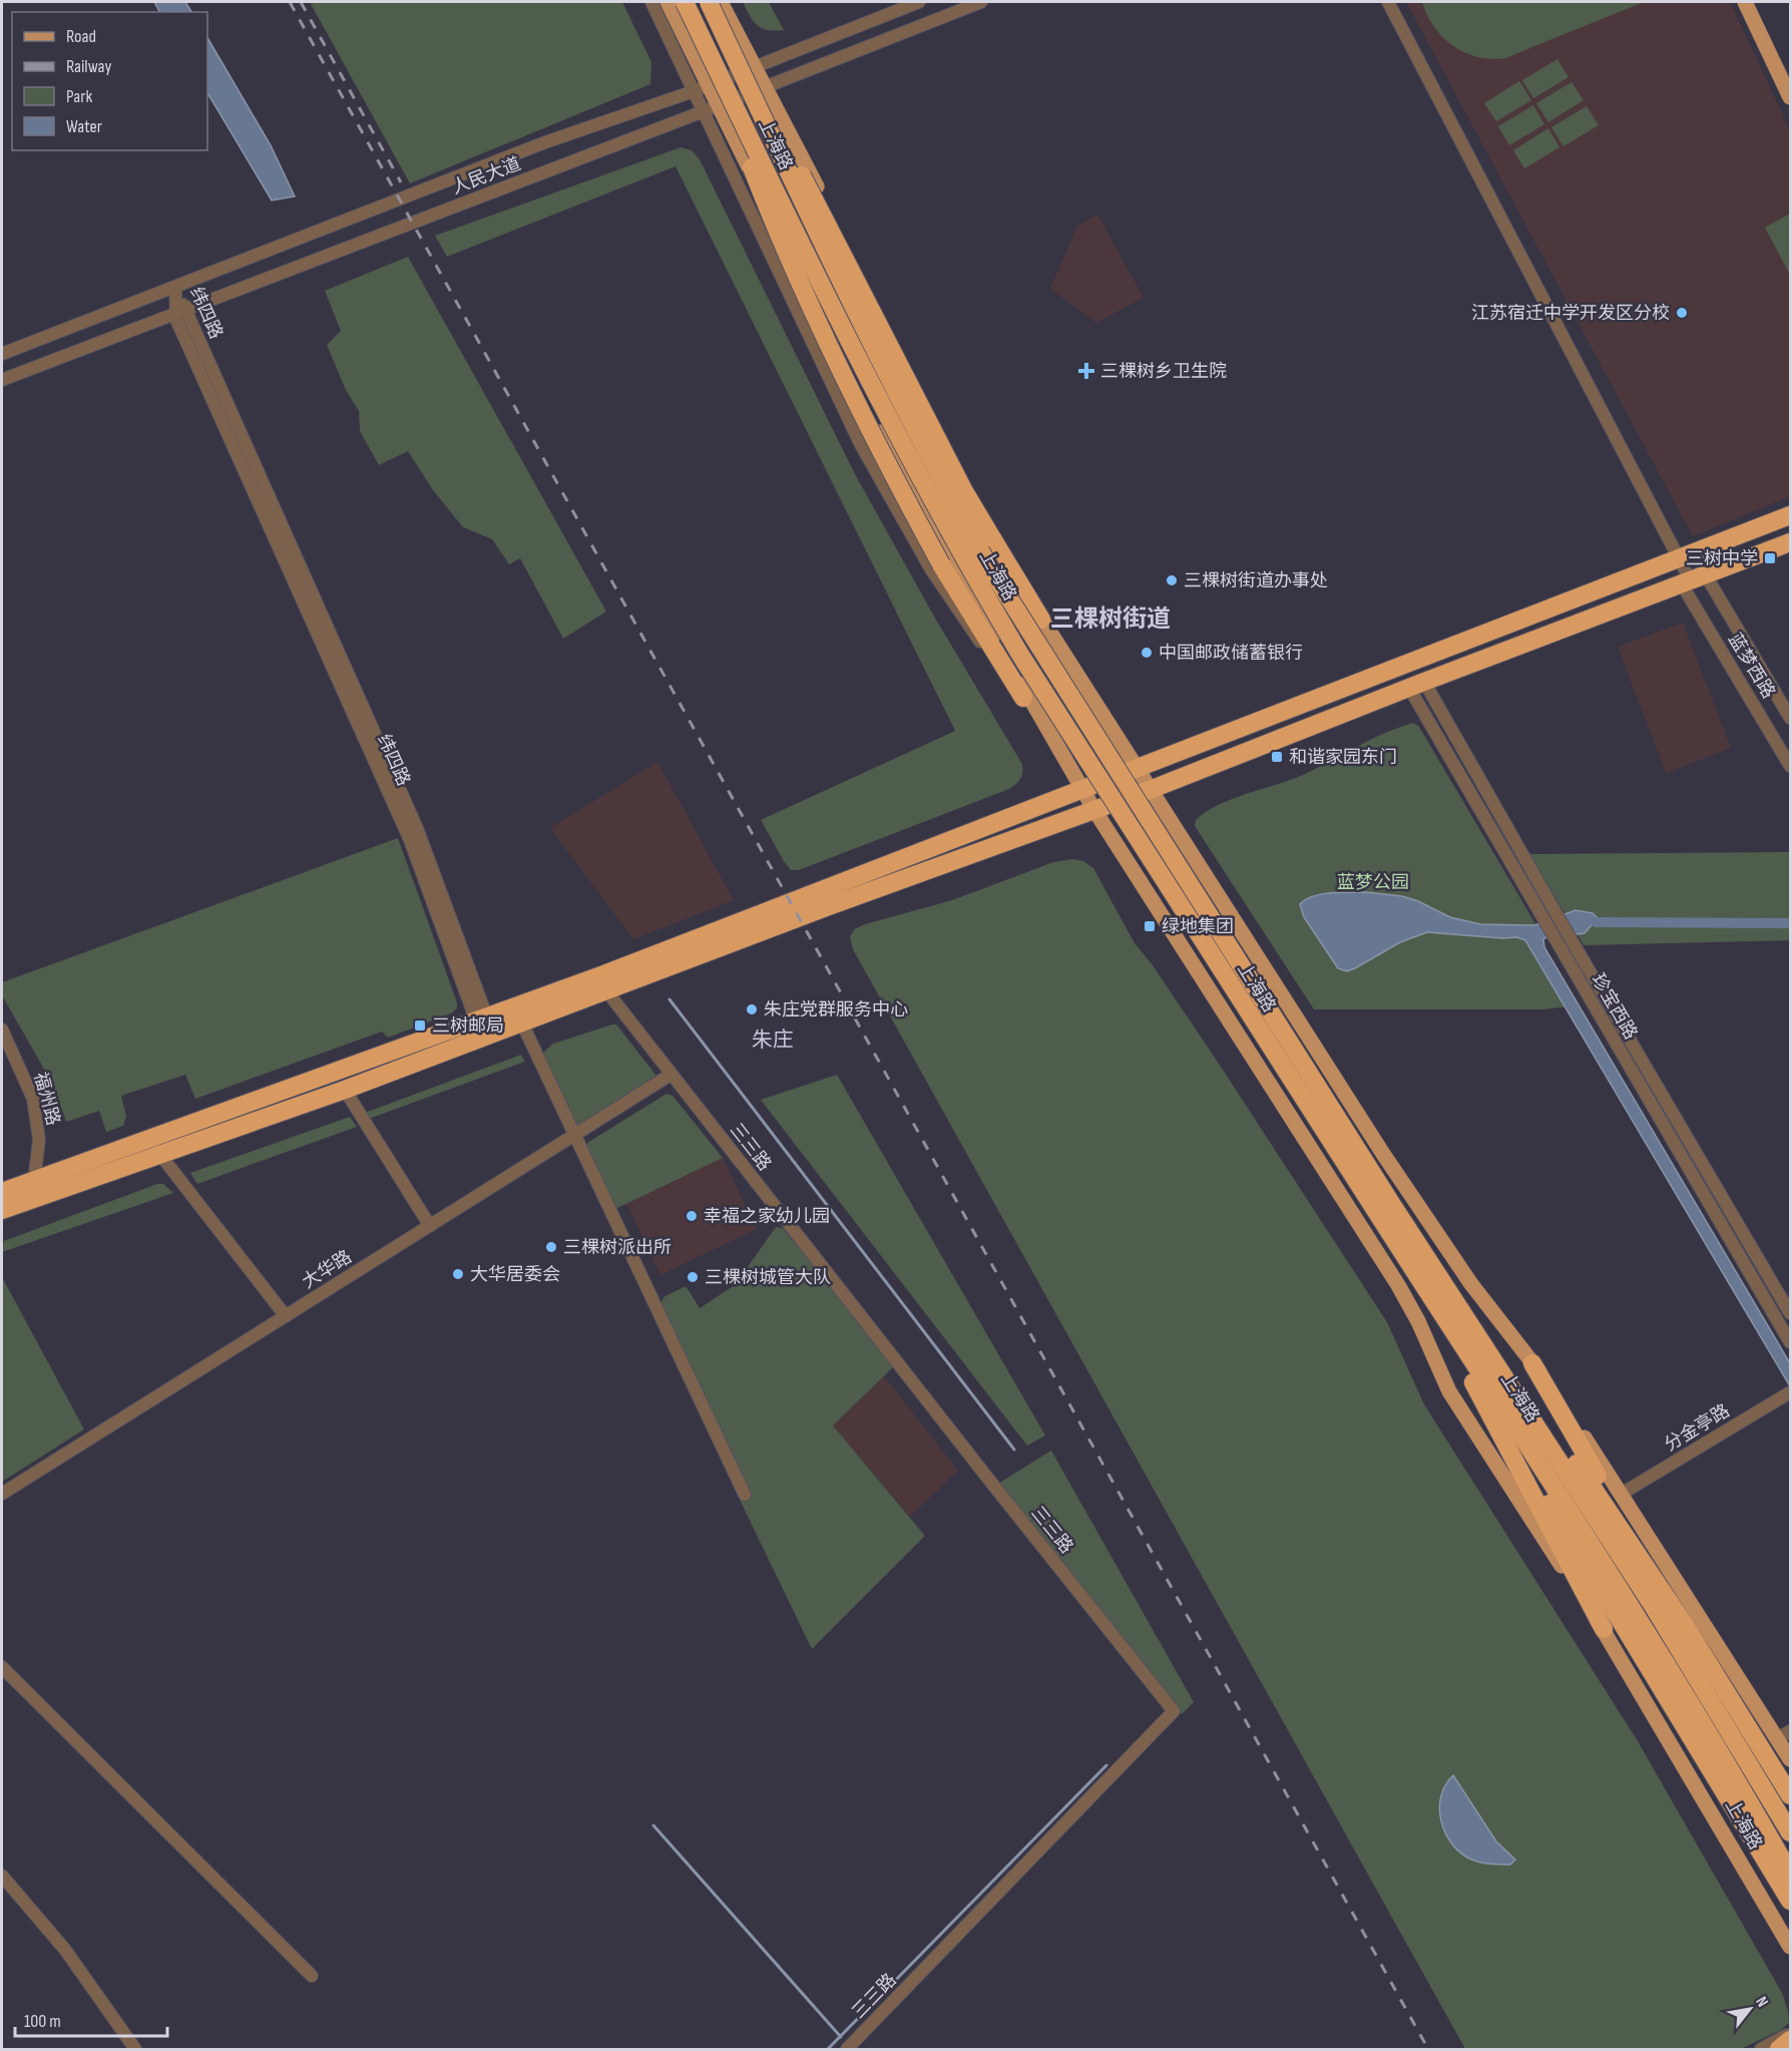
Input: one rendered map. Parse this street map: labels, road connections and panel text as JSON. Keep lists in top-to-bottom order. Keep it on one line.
{"streets":{"highway":["上海路"],"street":["人民大道","纬四路","蓝梦西路","珍宝西路","福州路","三三路","大华路","分金亭路"]},"crossings":[["上海路","人民大道"],["上海路","分金亭路"],["人民大道","纬四路"],["三三路","大华路"]],"districts":["三棵树街道","朱庄"],"parks":["蓝梦公园"],"places":{"other":["江苏宿迁中学开发区分校","三棵树街道办事处","中国邮政储蓄银行","朱庄党群服务中心","幸福之家幼儿园","三棵树派出所","大华居委会","三棵树城管大队"],"health":["三棵树乡卫生院"],"transit":["三树中学","和谐家园东门","绿地集团","三树邮局"]},"legend":["Road","Railway","Park","Water"],"scale_bar":"100 m","north":"top right"}
